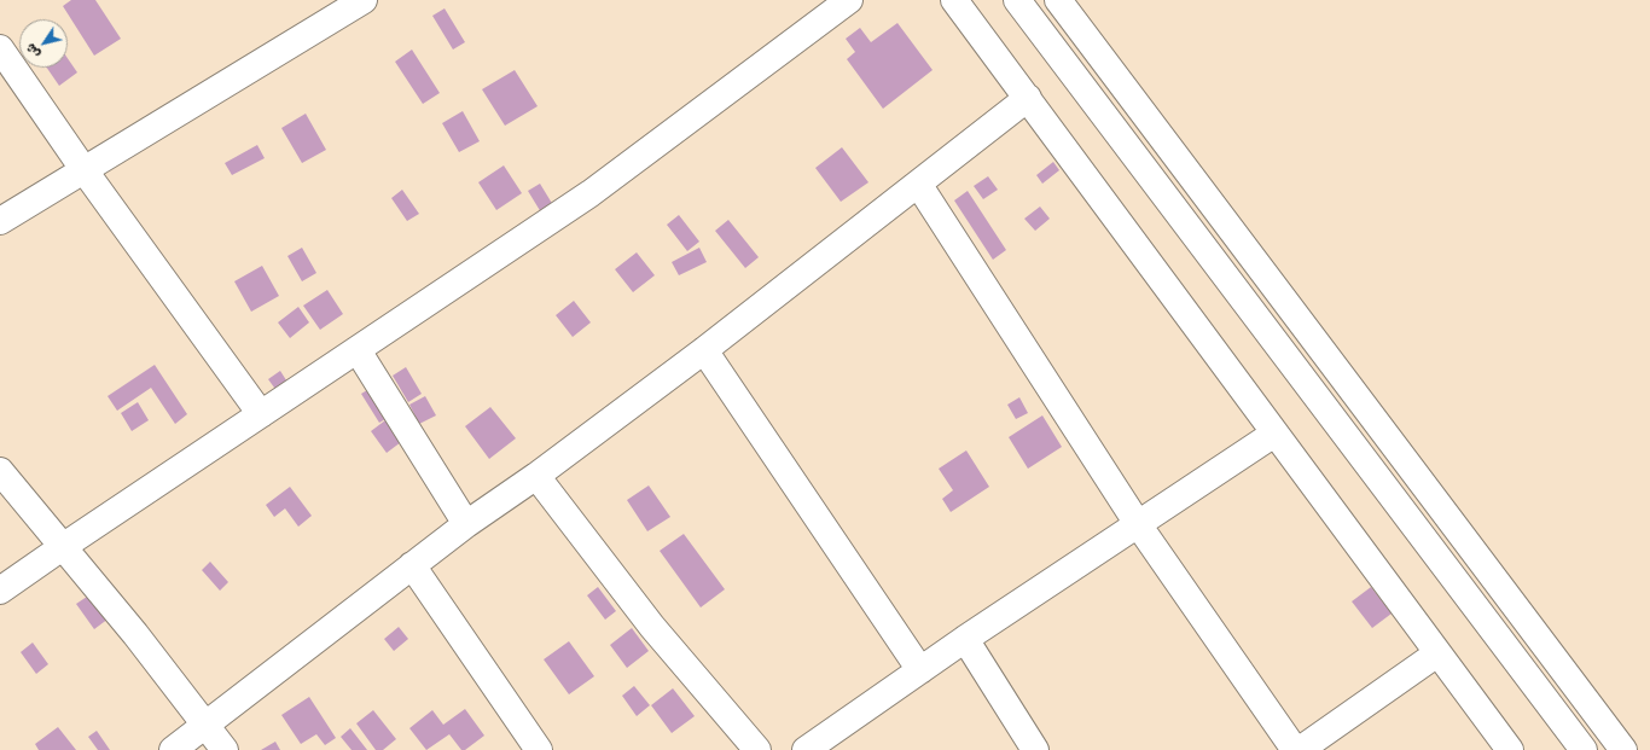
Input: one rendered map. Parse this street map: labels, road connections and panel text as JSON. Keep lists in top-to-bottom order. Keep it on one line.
{"north":"bottom left"}
